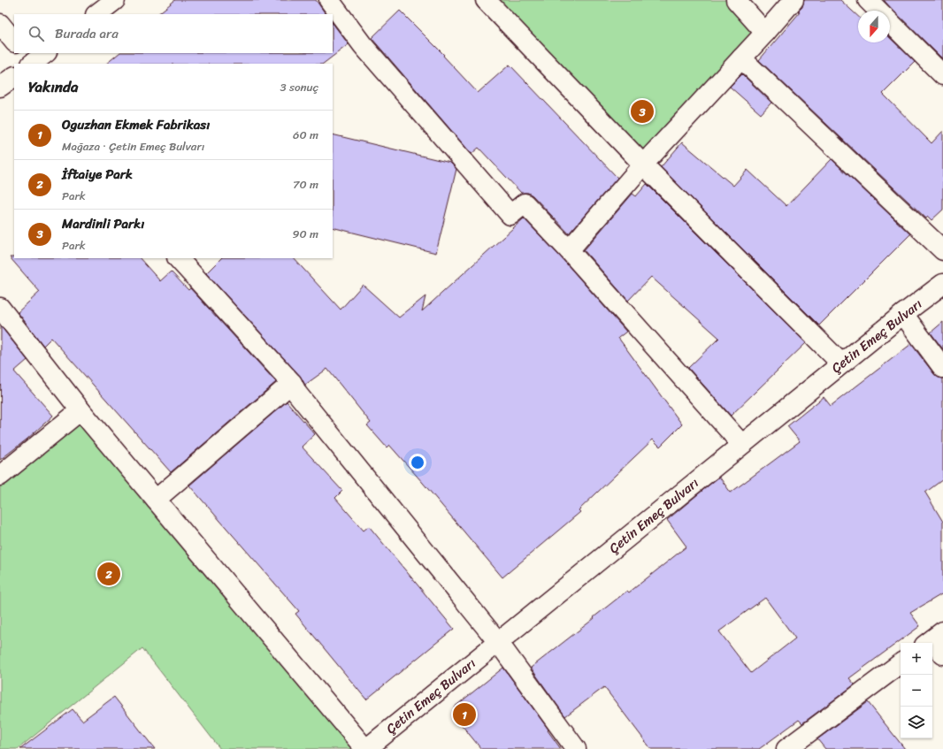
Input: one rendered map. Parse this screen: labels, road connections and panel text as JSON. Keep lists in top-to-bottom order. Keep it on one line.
{"streets":{"street":["Çetin Emeç Bulvarı"]},"north":"bottom","page":{"search":"Burada ara","heading":["Yakında","3 sonuç"],"pins":["3","2","1"],"list":[{"mark":"1","name":"Oguzhan Ekmek Fabrikası","note":"Mağaza · Çetin Emeç Bulvarı","value":"60 m"},{"mark":"2","name":"İftaiye Park","note":"Park","value":"70 m"},{"mark":"3","name":"Mardinli Parkı","note":"Park","value":"90 m"}],"map_buttons":["+","−"]}}
